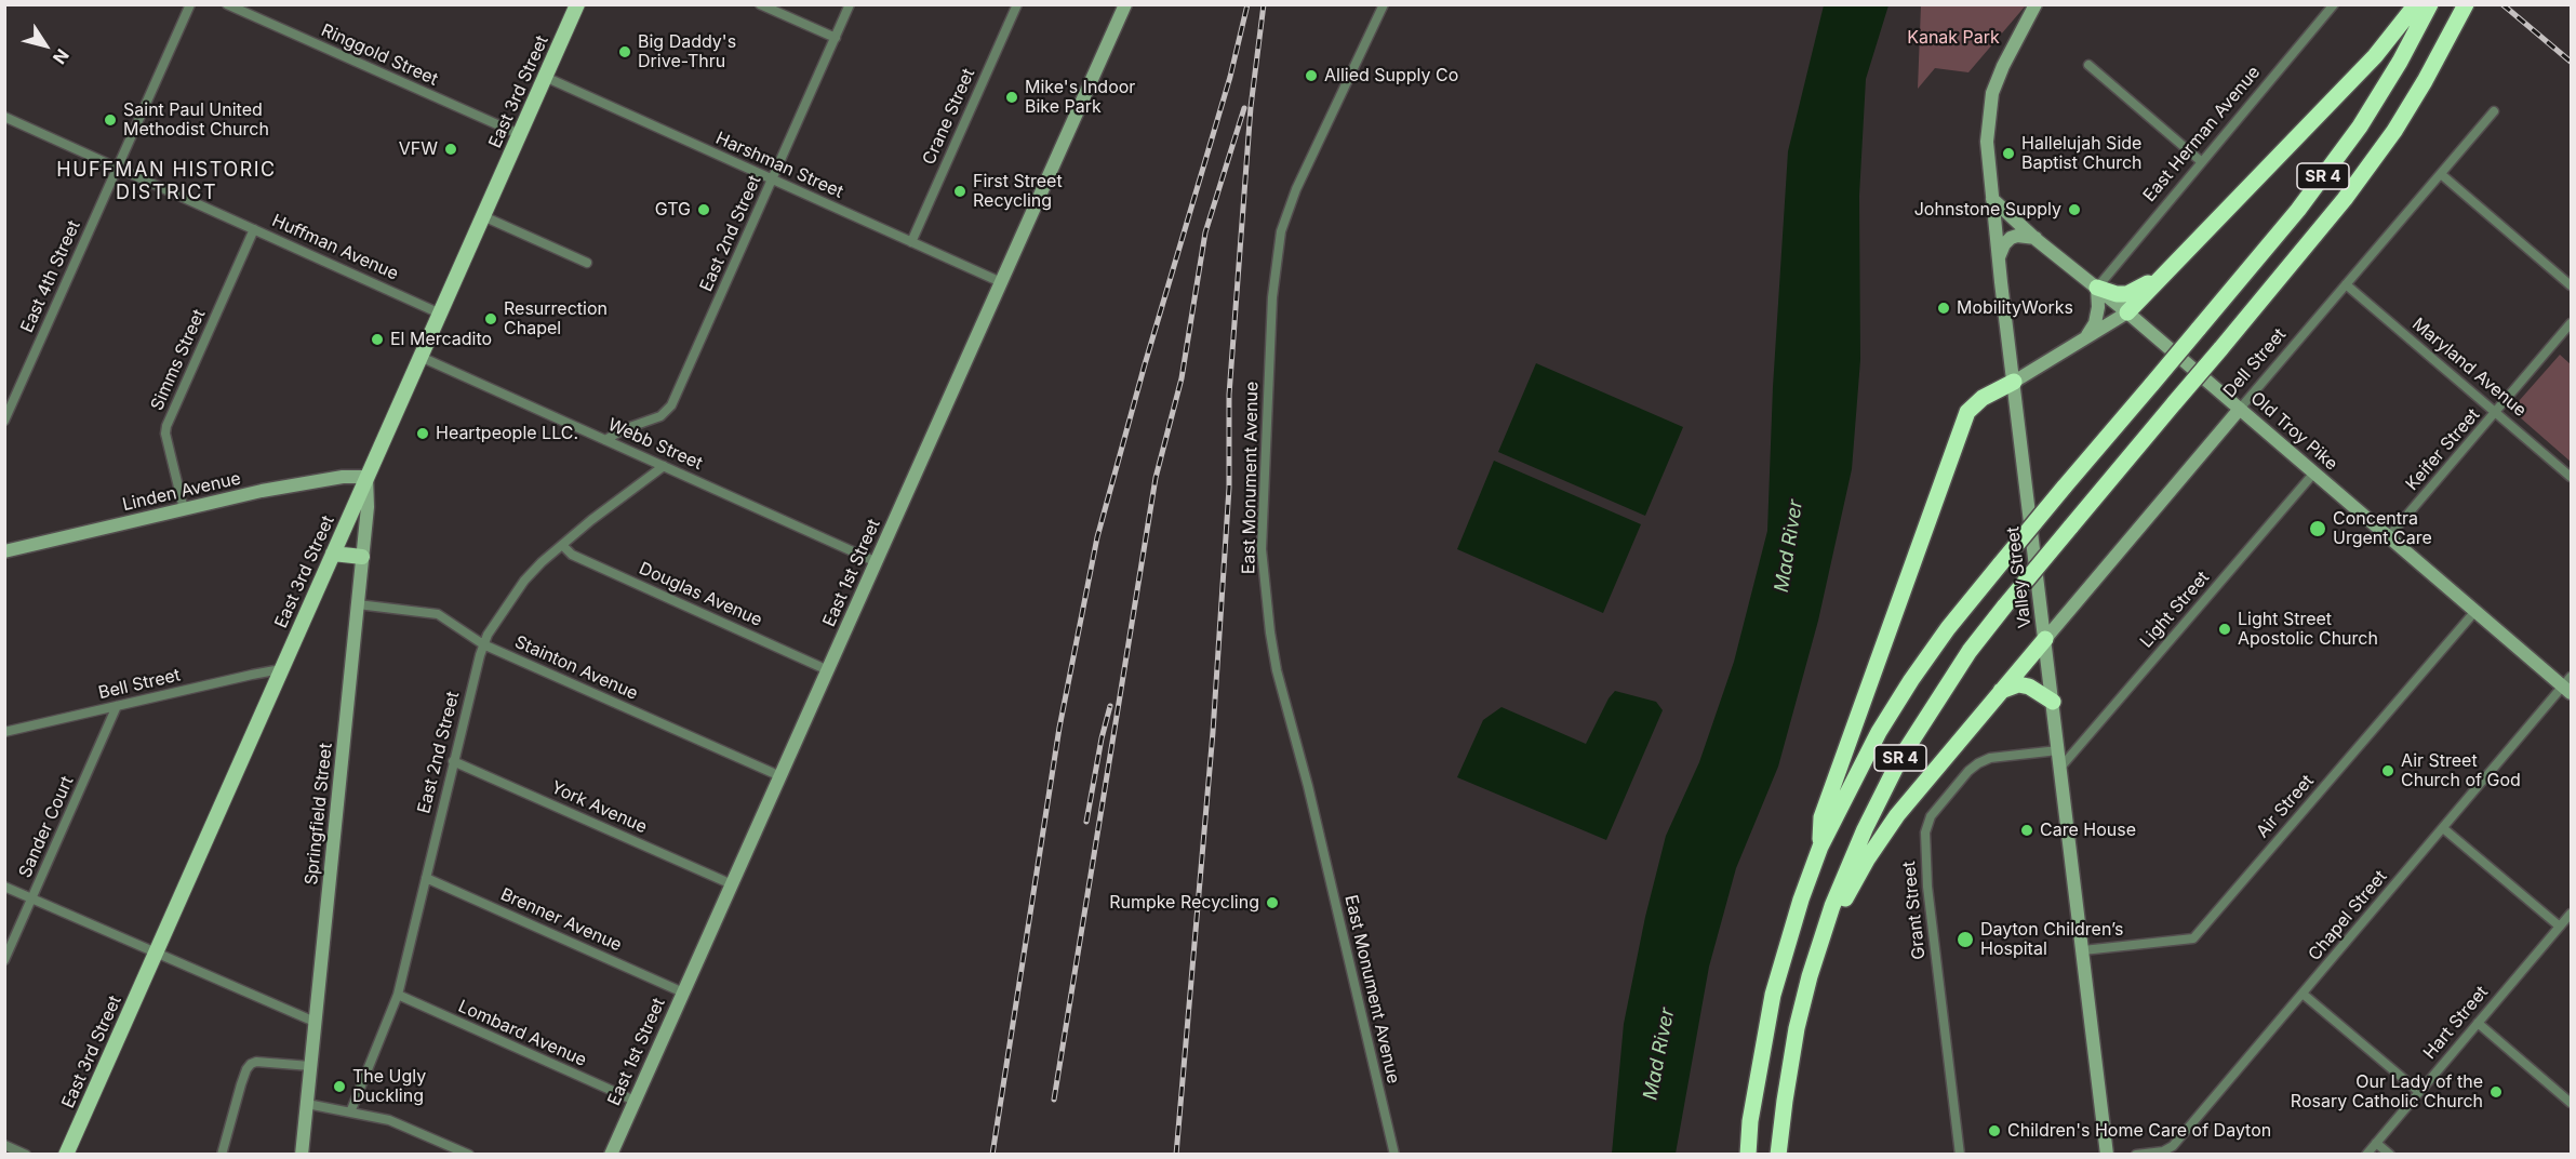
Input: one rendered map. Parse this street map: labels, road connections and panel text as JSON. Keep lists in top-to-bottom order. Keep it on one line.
{"streets":{"highway":["SR 4"],"main road":["East 3rd Street","Dell Street","Old Troy Pike","Linden Avenue","East 1st Street","Valley Street","Springfield Street"],"street":["Ringgold Street","Crane Street","East Herman Avenue","Harshman Street","East 2nd Street","Huffman Avenue","East 4th Street","Simms Street","Maryland Avenue","Webb Street","Keifer Street","East Monument Avenue","Douglas Avenue","Light Street","Stainton Avenue","Bell Street","Air Street","York Avenue","Sander Court","Grant Street","Chapel Street","Brenner Avenue","Hart Street","Lombard Avenue"]},"crossings":[["Ringgold Street","East 3rd Street"],["East 3rd Street","Harshman Street"],["East 3rd Street","Huffman Avenue"],["East 3rd Street","Webb Street"],["East 3rd Street","Linden Avenue"],["East 3rd Street","Bell Street"],["East 3rd Street","Springfield Street"],["Crane Street","Harshman Street"],["East Herman Avenue","Old Troy Pike"],["Harshman Street","East 2nd Street"],["Harshman Street","East 1st Street"],["East 2nd Street","Webb Street"],["East 2nd Street","Douglas Avenue"],["East 2nd Street","Stainton Avenue"],["East 2nd Street","York Avenue"],["East 2nd Street","Brenner Avenue"],["East 2nd Street","Lombard Avenue"],["Huffman Avenue","East 4th Street"],["Huffman Avenue","Simms Street"],["Simms Street","Linden Avenue"],["Dell Street","Maryland Avenue"],["Dell Street","Old Troy Pike"],["Dell Street","Valley Street"],["Maryland Avenue","Keifer Street"],["Old Troy Pike","Keifer Street"],["Old Troy Pike","Valley Street"],["Old Troy Pike","Light Street"],["Old Troy Pike","Air Street"],["Old Troy Pike","Chapel Street"],["Webb Street","East 1st Street"],["Linden Avenue","Springfield Street"],["East 1st Street","Douglas Avenue"],["East 1st Street","Stainton Avenue"],["East 1st Street","York Avenue"],["East 1st Street","Brenner Avenue"],["East 1st Street","Lombard Avenue"],["Valley Street","Light Street"],["Valley Street","Air Street"],["Valley Street","Grant Street"],["Stainton Avenue","Springfield Street"],["Bell Street","Sander Court"]],"districts":["HUFFMAN HISTORIC DISTRICT"],"water":["Mad River"],"parks":["Kanak Park"],"places":["Big Daddy's Drive-Thru","Allied Supply Co","Mike's Indoor Bike Park","Saint Paul United Methodist Church","VFW","Hallelujah Side Baptist Church","First Street Recycling","GTG","Johnstone Supply","MobilityWorks","Resurrection Chapel","El Mercadito","Heartpeople LLC.","Concentra Urgent Care","Light Street Apostolic Church","Air Street Church of God","Care House","Rumpke Recycling","Dayton Children’s Hospital","The Ugly Duckling","Our Lady of the Rosary Catholic Church","Children's Home Care of Dayton"],"north":"bottom right"}
